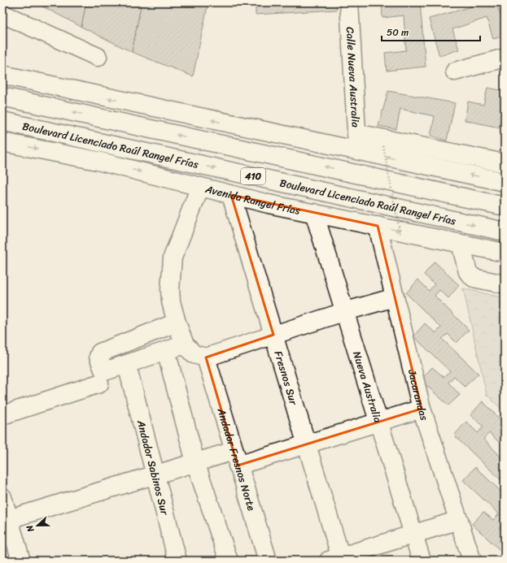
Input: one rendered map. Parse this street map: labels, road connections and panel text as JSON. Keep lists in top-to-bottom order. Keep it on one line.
{"streets":{"street":["Calle Nueva Australia","Boulevard Licenciado Raúl Rangel Frías","410","Avenida Rangel Frías","Fresnos Sur","Nueva Australia","Jacarandas","Andador Fresnos Norte","Andador Sabinos Sur"]},"crossings":[["Avenida Rangel Frías","Fresnos Sur"],["Avenida Rangel Frías","Nueva Australia"],["Avenida Rangel Frías","Jacarandas"]],"scale_bar":"50 m","north":"left"}
